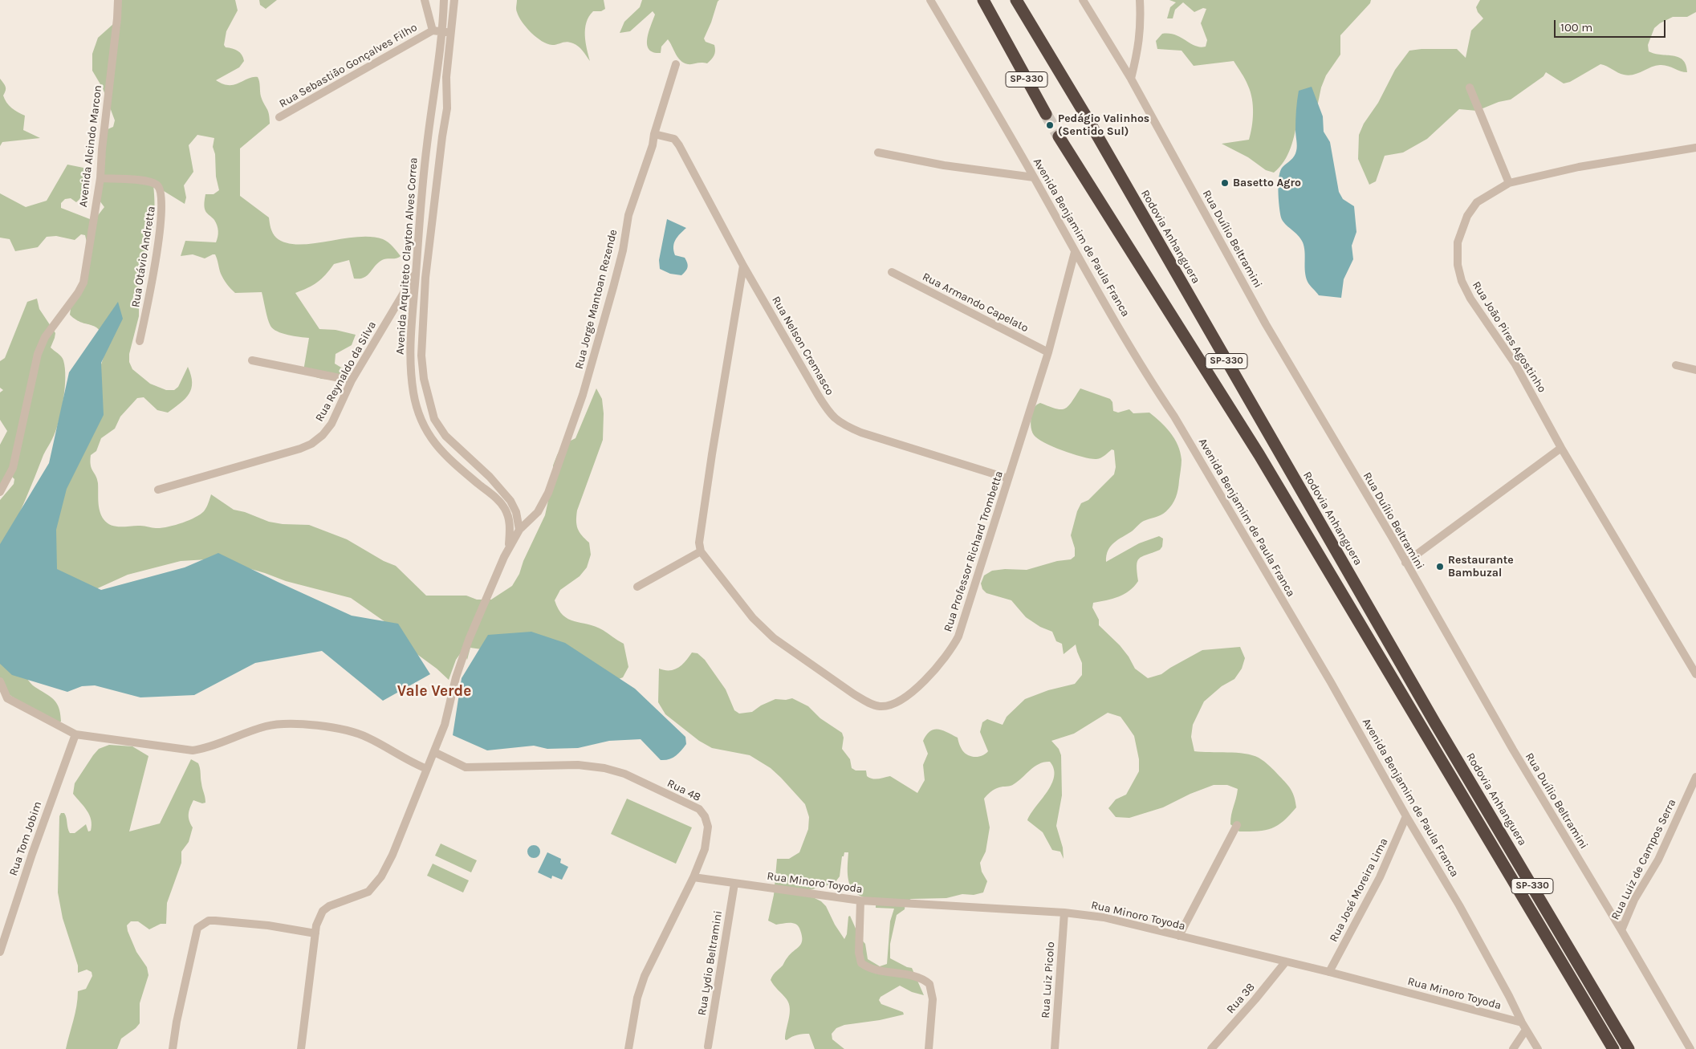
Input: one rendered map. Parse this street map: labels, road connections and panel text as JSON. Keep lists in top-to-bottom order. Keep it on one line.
{"streets":{"highway":["SP-330","Rodovia Anhanguera"],"street":["Rua Sebastião Gonçalves Filho","Avenida Alcindo Marcon","Avenida Benjamim de Paula Franca","Rua Duílio Beltramini","Avenida Arquiteto Clayton Alves Correa","Rua Otávio Andretta","Rua Jorge Mantoan Rezende","Rua Armando Capelato","Rua João Pires Agostinho","Rua Nelson Cremasco","Rua Reynaldo da Silva","Rua Professor Richard Trombetta","Rua 48","Rua Tom Jobim","Rua Luiz de Campos Serra","Rua Minoro Toyoda","Rua José Moreira Lima","Rua Lydio Beltramini","Rua Luiz Picolo","Rua 38"]},"crossings":[["Rua Sebastião Gonçalves Filho","Avenida Arquiteto Clayton Alves Correa"],["Avenida Alcindo Marcon","Rua Otávio Andretta"],["Avenida Benjamim de Paula Franca","Rua Professor Richard Trombetta"],["Avenida Benjamim de Paula Franca","Rua Minoro Toyoda"],["Avenida Benjamim de Paula Franca","Rua José Moreira Lima"],["Rua Duílio Beltramini","Rua Luiz de Campos Serra"],["Avenida Arquiteto Clayton Alves Correa","Rua Jorge Mantoan Rezende"],["Avenida Arquiteto Clayton Alves Correa","Rua Reynaldo da Silva"],["Rua Jorge Mantoan Rezende","Rua Nelson Cremasco"],["Rua Armando Capelato","Rua Professor Richard Trombetta"],["Rua Nelson Cremasco","Rua Professor Richard Trombetta"],["Rua 48","Rua Minoro Toyoda"],["Rua Minoro Toyoda","Rua José Moreira Lima"],["Rua Minoro Toyoda","Rua Lydio Beltramini"],["Rua Minoro Toyoda","Rua Luiz Picolo"],["Rua Minoro Toyoda","Rua 38"]],"districts":["Vale Verde"],"places":["Pedágio Valinhos (Sentido Sul)","Basetto Agro","Restaurante Bambuzal"],"scale_bar":"100 m"}
